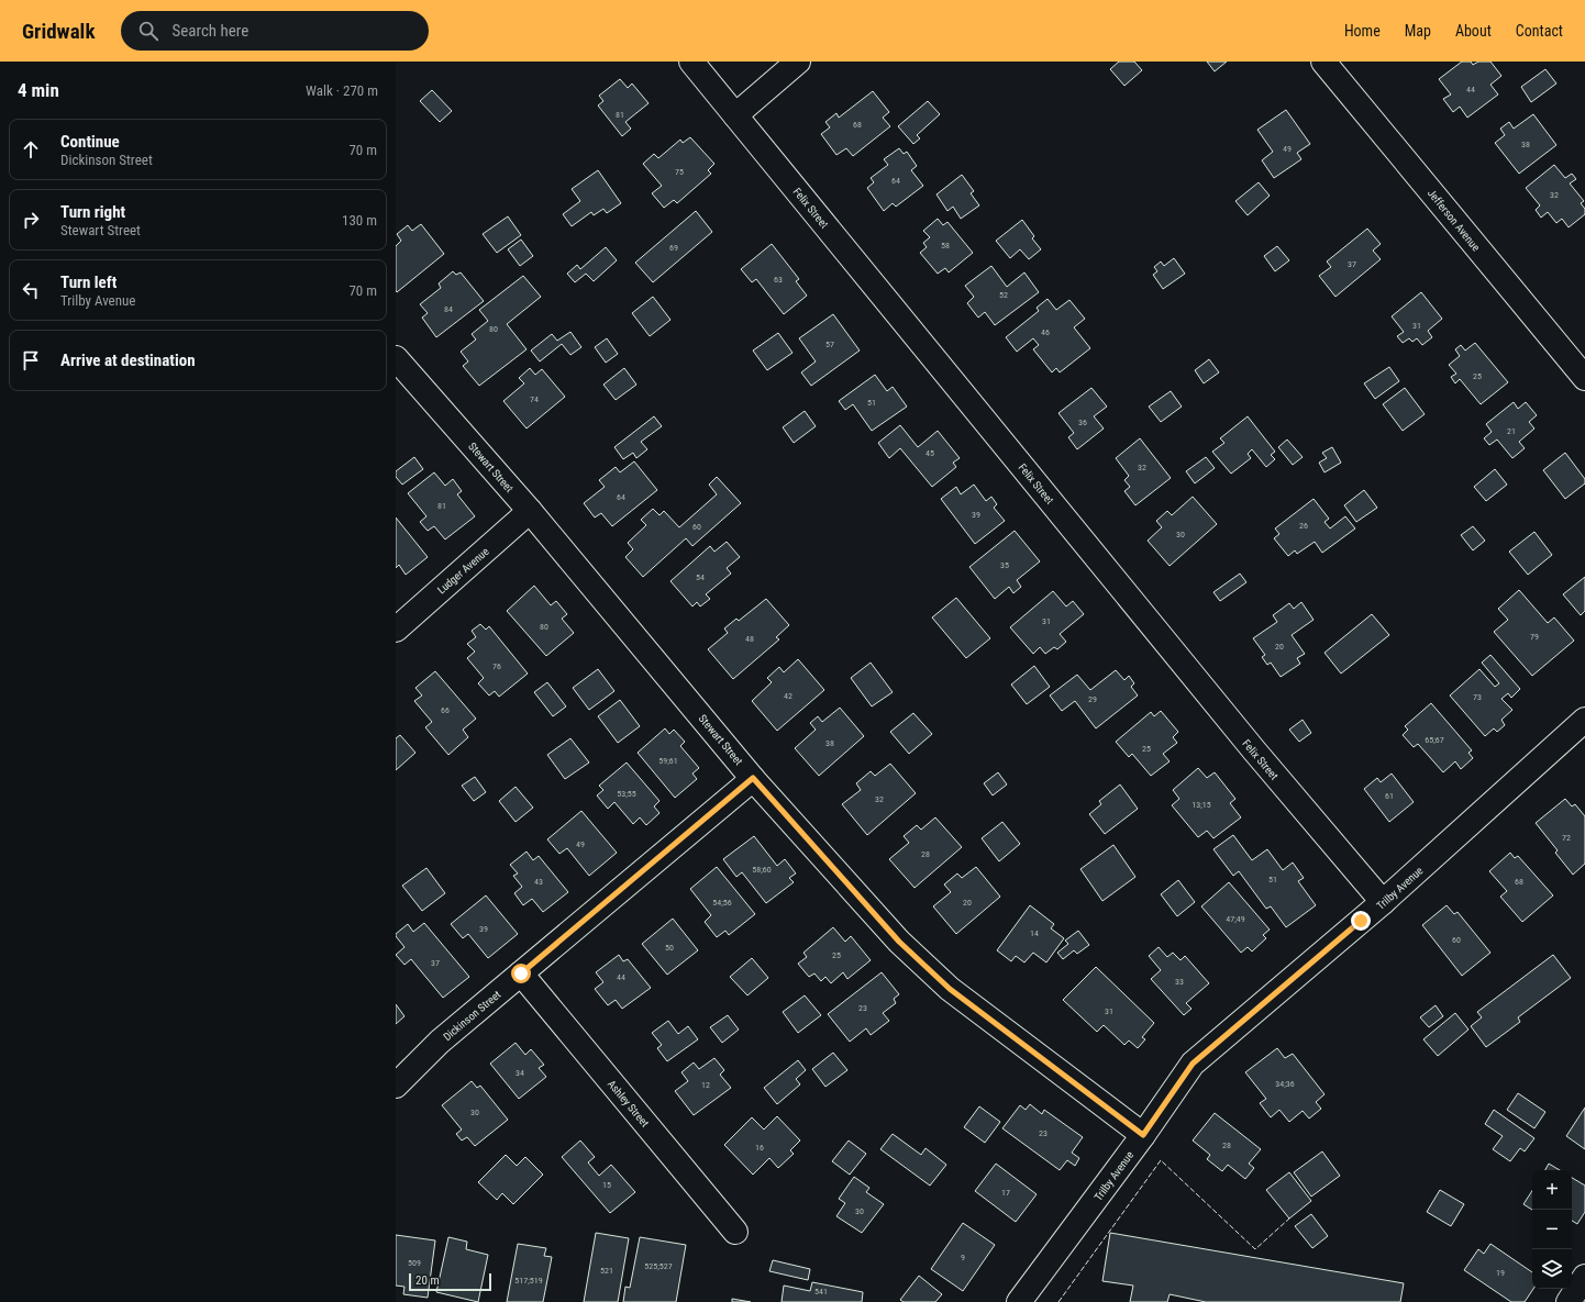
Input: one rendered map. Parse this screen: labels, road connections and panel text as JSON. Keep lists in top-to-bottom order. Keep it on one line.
{"streets":{"street":["Felix Street","Jefferson Avenue","Stewart Street","Ludger Avenue","Trilby Avenue","Dickinson Street","Ashley Street"]},"crossings":[["Felix Street","Trilby Avenue"],["Stewart Street","Ludger Avenue"],["Stewart Street","Trilby Avenue"],["Stewart Street","Dickinson Street"],["Dickinson Street","Ashley Street"]],"house_numbers":["44","81","68","38","49","75","64","32","58","69","37","63","52","84","31","80","46","57","25","74","51","36","21","45","32","64","81","39","26","60","30","35","54","31","80","79","48","20","76","42","73","29","66","65;67","38","25","59;61","53;55","61","32","13;15","72","49","28","58;60","51","43","68","54;56","20","47;49","39","14","60","50","25","37","44","33","23","31","34","34;36","12","30","23","28","16","15","17","30","9","509","525;527","521","19","517;519","541"],"scale_bar":"20 m","page":{"header":"Gridwalk","search":"Search here","nav":["Home","Map","About","Contact"],"heading":["4 min","Walk · 270 m"],"list":[["Continue","Dickinson Street","70 m"],["Turn right","Stewart Street","130 m"],["Turn left","Trilby Avenue","70 m"],"Arrive at destination"],"map_buttons":["+","−"],"scale":"20 m"}}
